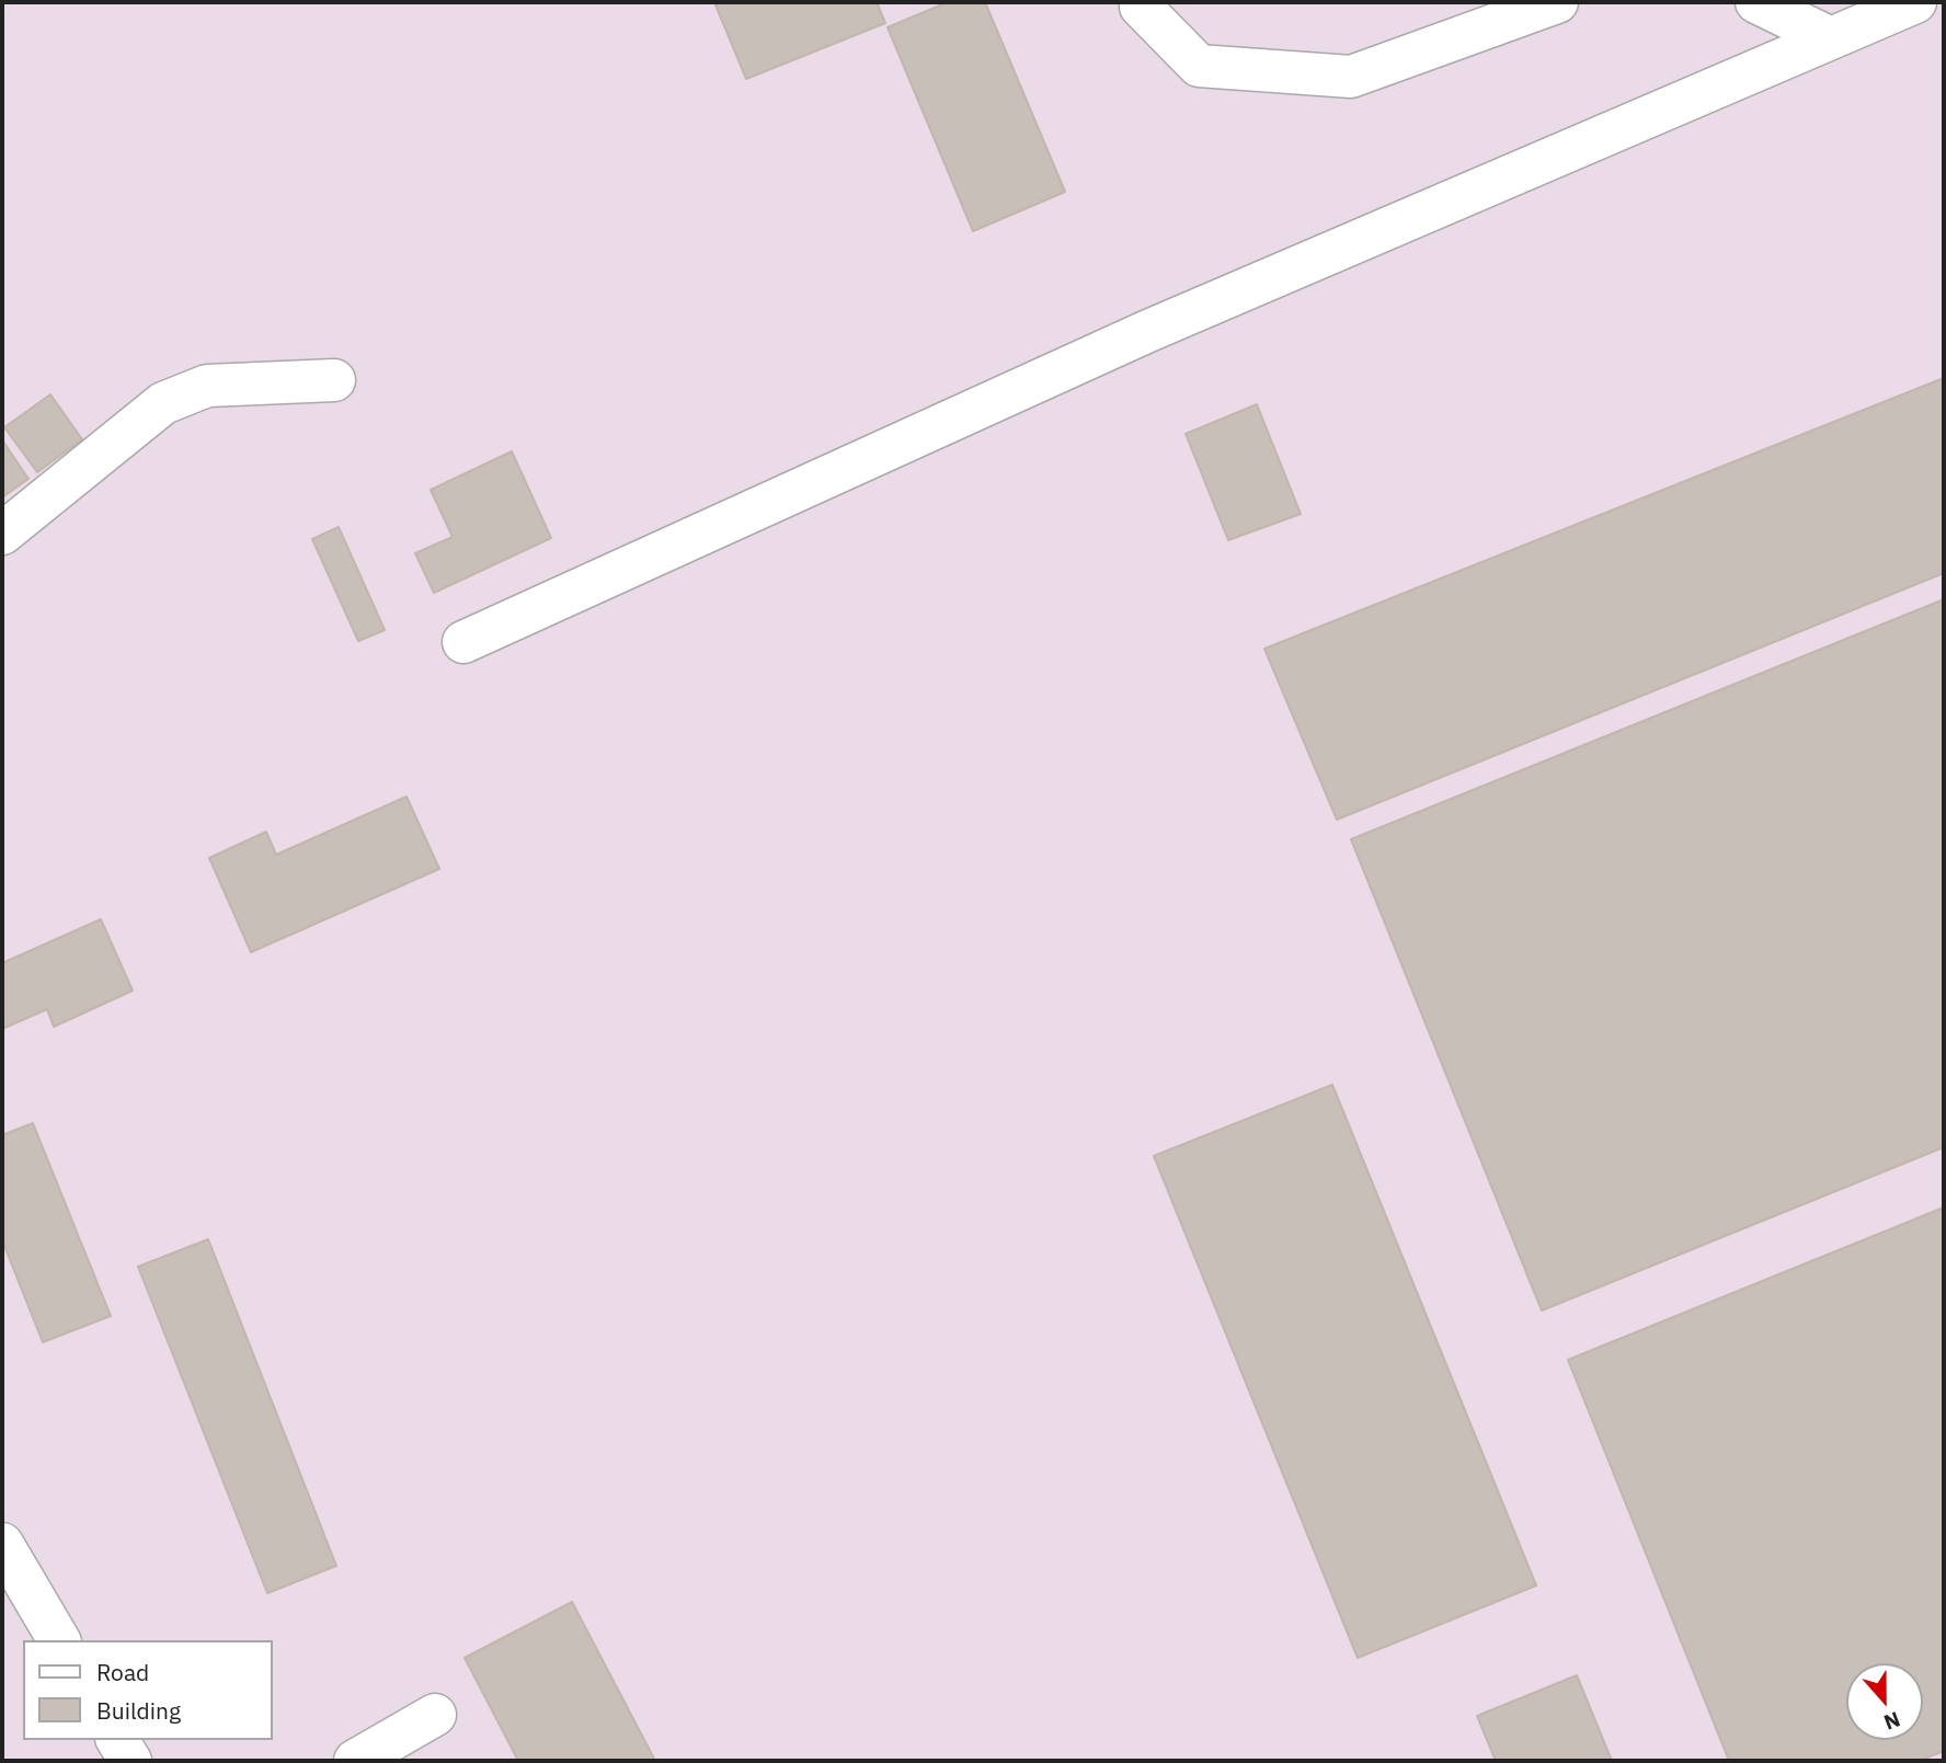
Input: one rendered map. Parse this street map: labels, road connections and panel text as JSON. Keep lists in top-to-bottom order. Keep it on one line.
{"legend":["Road","Building"],"north":"bottom"}
